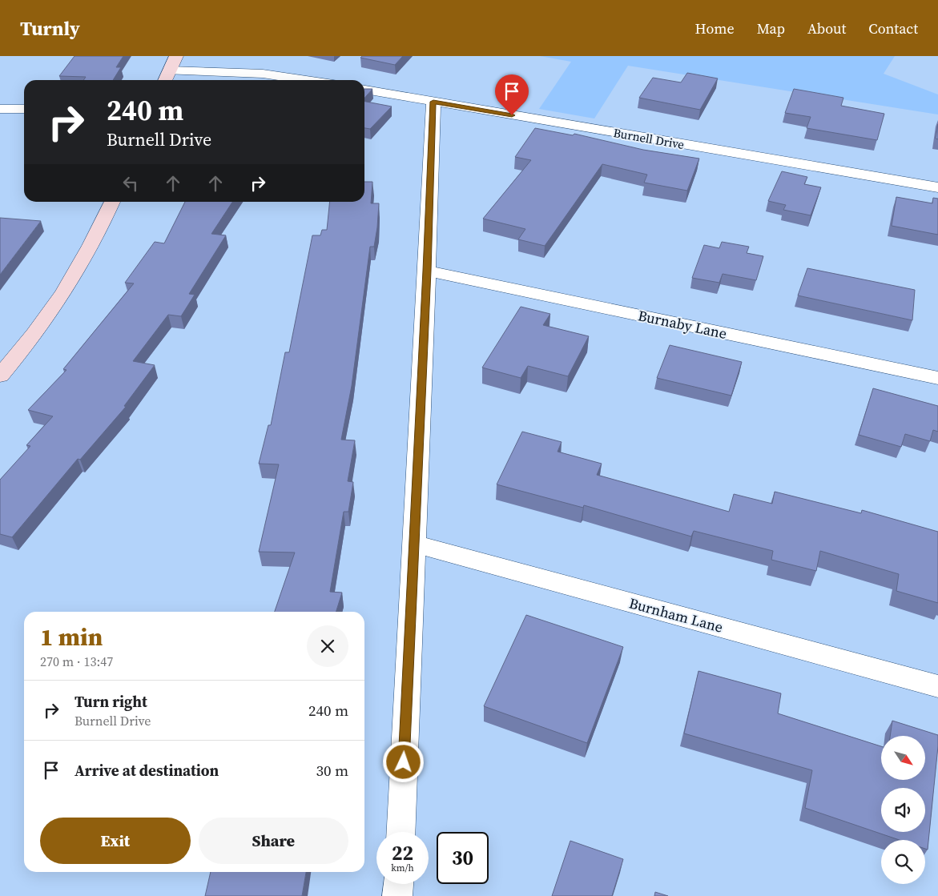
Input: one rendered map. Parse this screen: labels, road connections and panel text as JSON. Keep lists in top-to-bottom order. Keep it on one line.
{"streets":{"street":["Burnell Drive","Burnaby Lane","Burnham Lane"]},"north":"bottom right","page":{"header":"Turnly","nav":["Home","Map","About","Contact"],"turn":["240 m","Burnell Drive"],"heading":["1 min","270 m · 13:47"],"list":[{"name":"Turn right","note":"Burnell Drive","value":"240 m"},{"name":"Arrive at destination","value":"30 m"}],"buttons":["Exit","Share"],"speed":"22 km/h","limit":"30"}}
